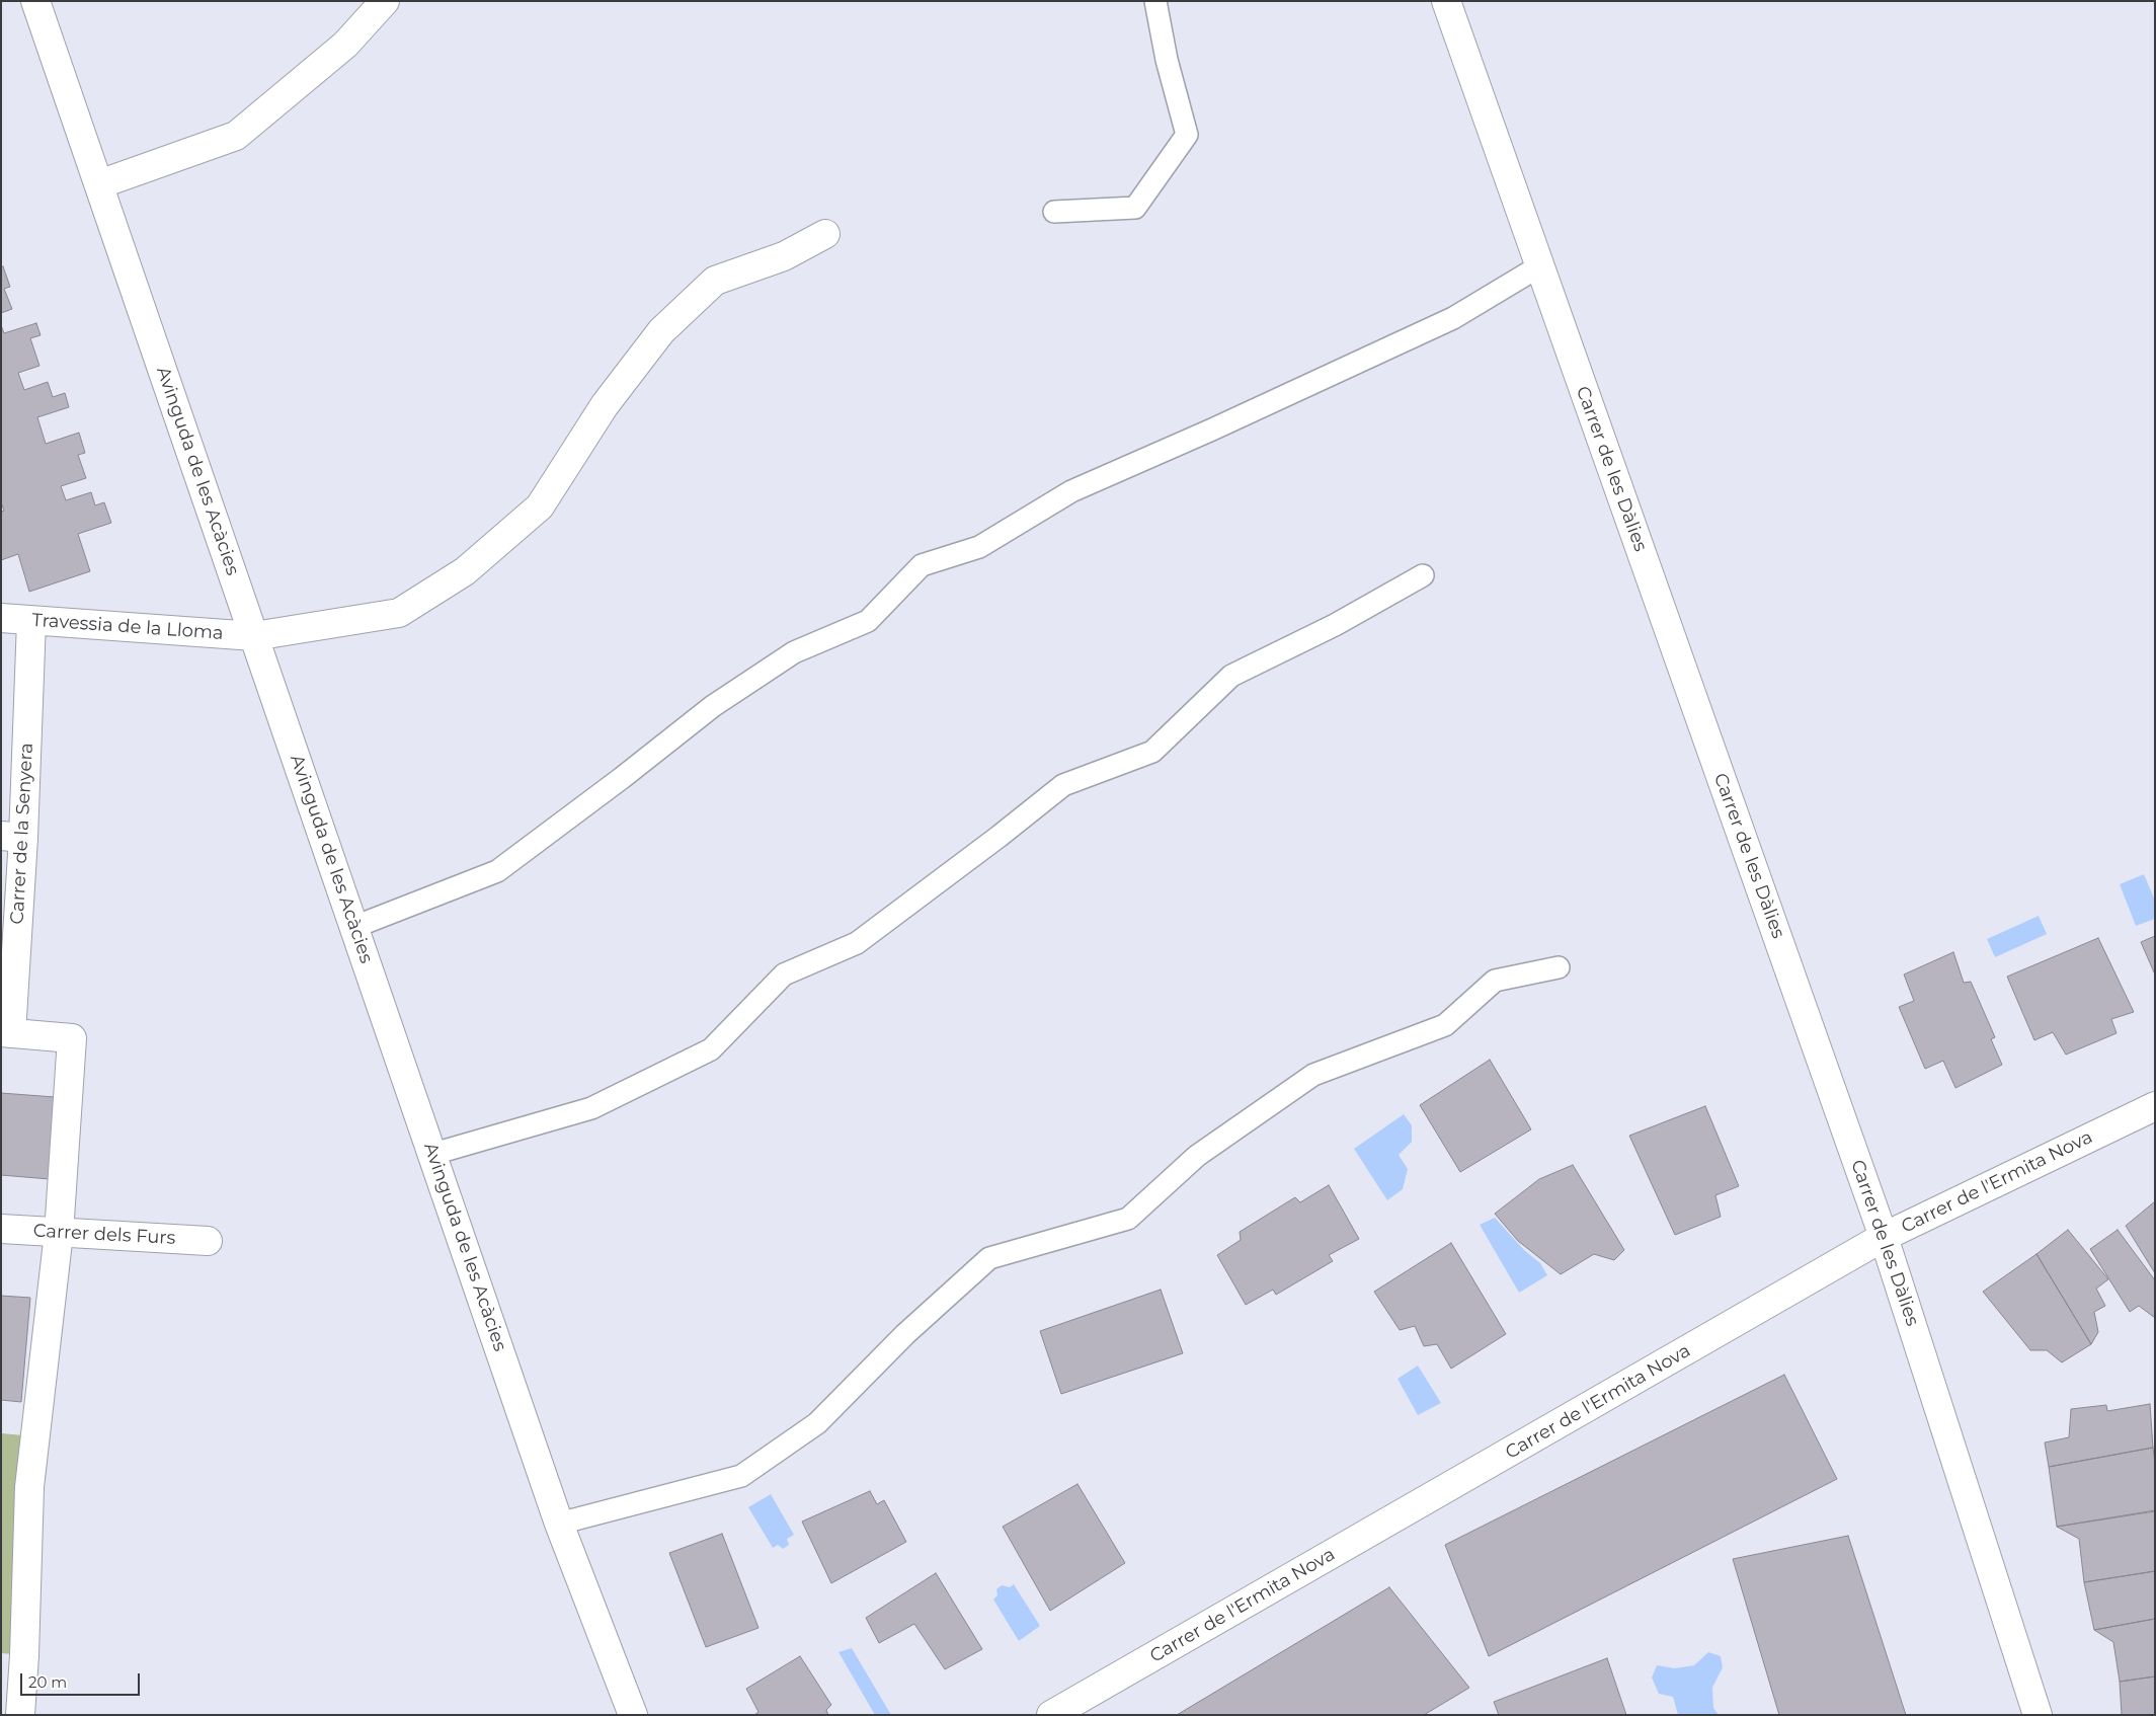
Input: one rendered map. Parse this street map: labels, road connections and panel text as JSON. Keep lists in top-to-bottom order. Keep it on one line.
{"streets":{"street":["Carrer de les Dàlies","Avinguda de les Acàcies","Travessia de la Lloma","Carrer de la Senyera","Carrer de l'Ermita Nova","Carrer dels Furs"]},"crossings":[["Carrer de les Dàlies","Carrer de l'Ermita Nova"],["Avinguda de les Acàcies","Travessia de la Lloma"],["Travessia de la Lloma","Carrer de la Senyera"],["Carrer de la Senyera","Carrer dels Furs"]],"scale_bar":"20 m"}
